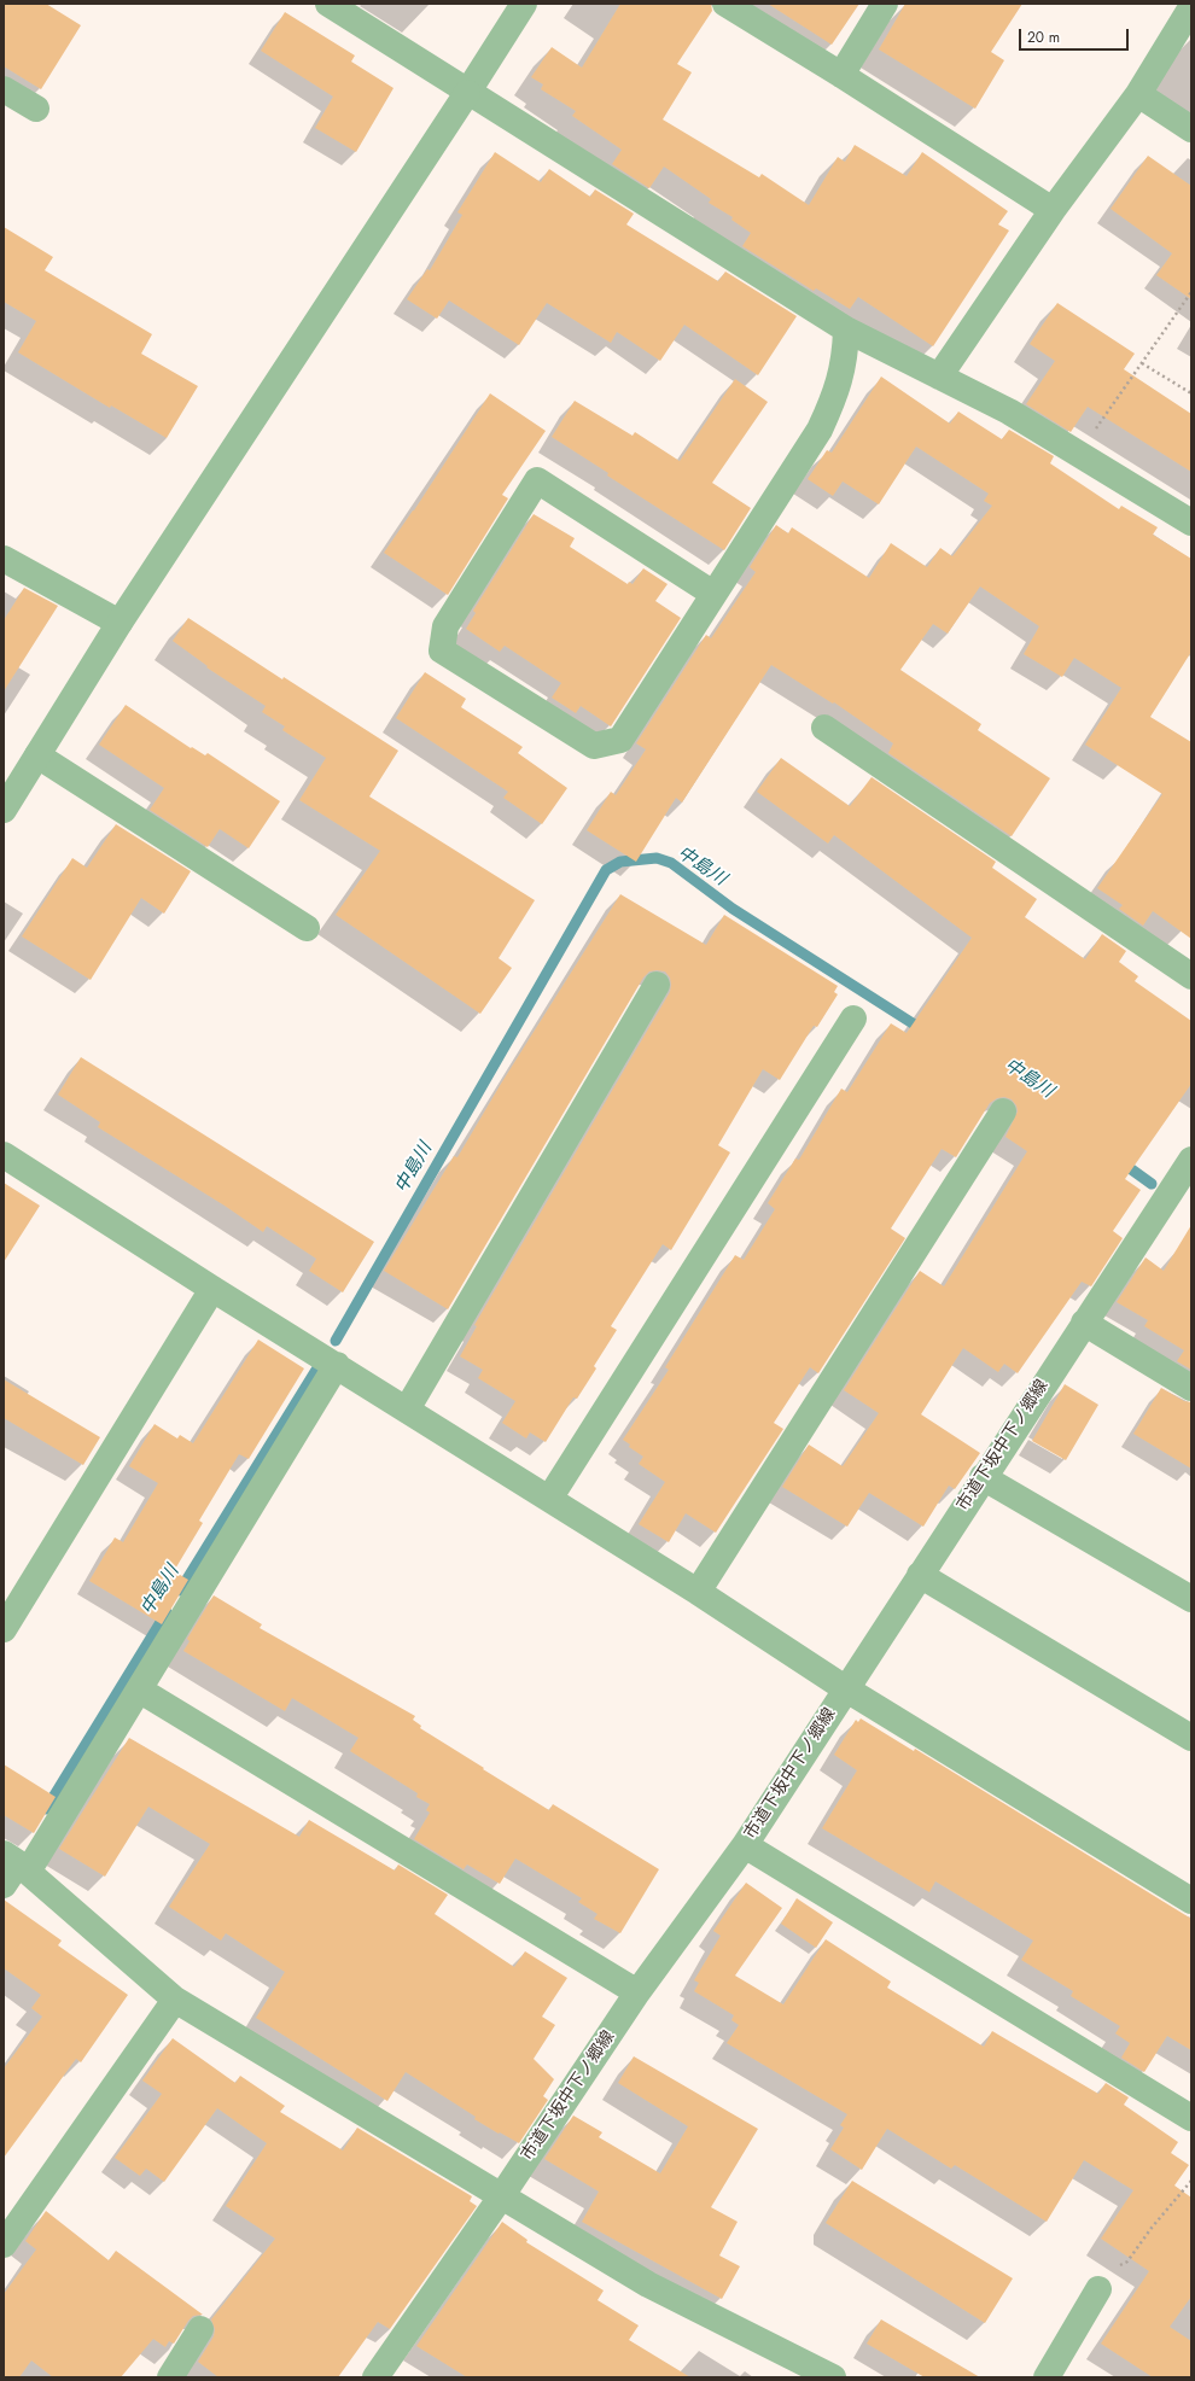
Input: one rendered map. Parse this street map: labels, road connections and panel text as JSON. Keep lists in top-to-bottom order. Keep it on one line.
{"streets":{"street":["市道下坂中下ノ郷線"]},"water":["中島川"],"scale_bar":"20 m"}
